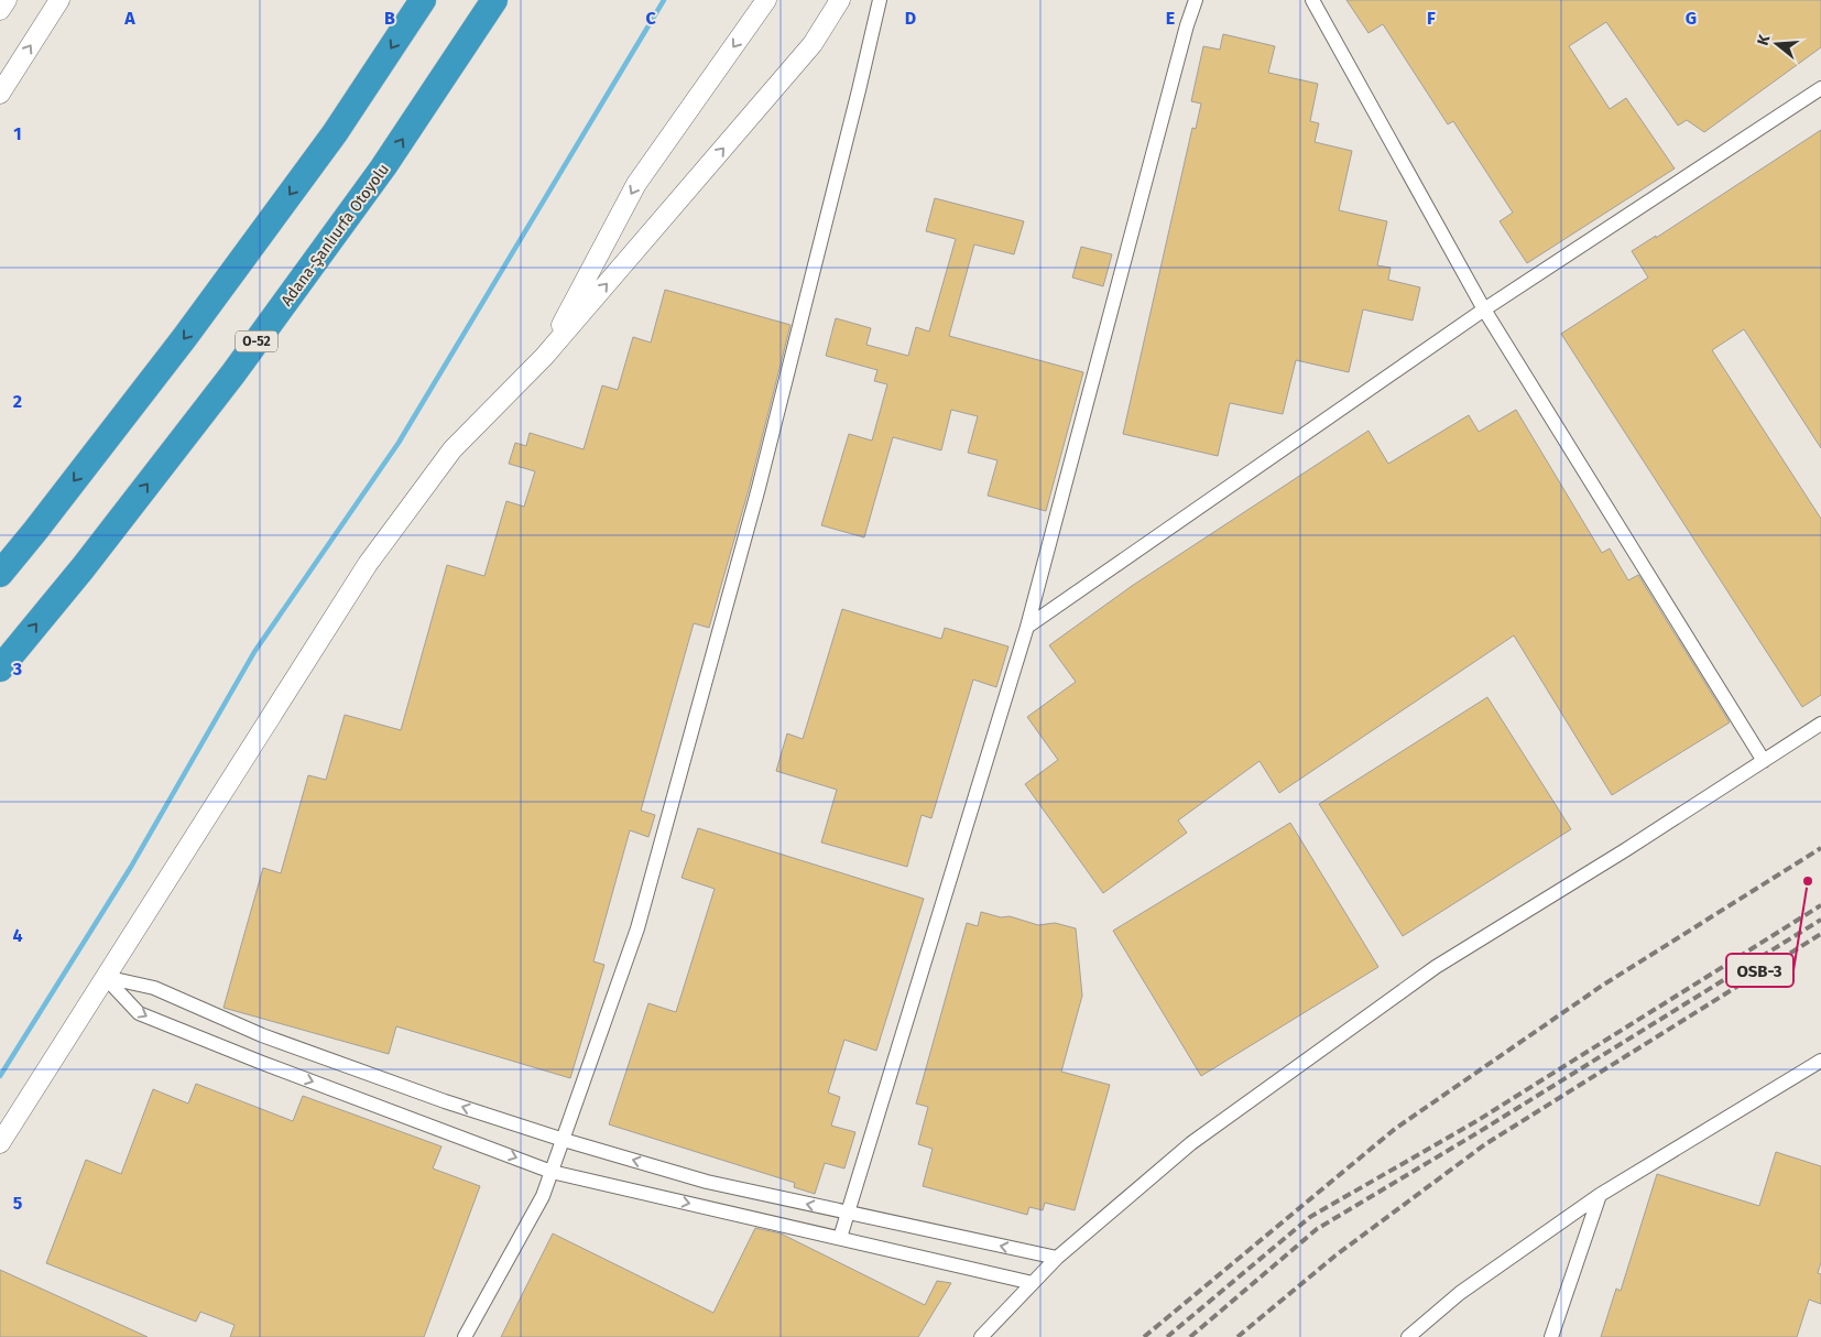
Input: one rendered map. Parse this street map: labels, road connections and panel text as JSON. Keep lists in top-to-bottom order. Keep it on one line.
{"streets":{"highway":["Adana-Şanlıurfa Otoyolu","O-52"]},"places":["OSB-3"],"north":"left","grid":{"columns":["A","B","C","D","E","F","G"],"rows":["1","2","3","4","5"]}}
